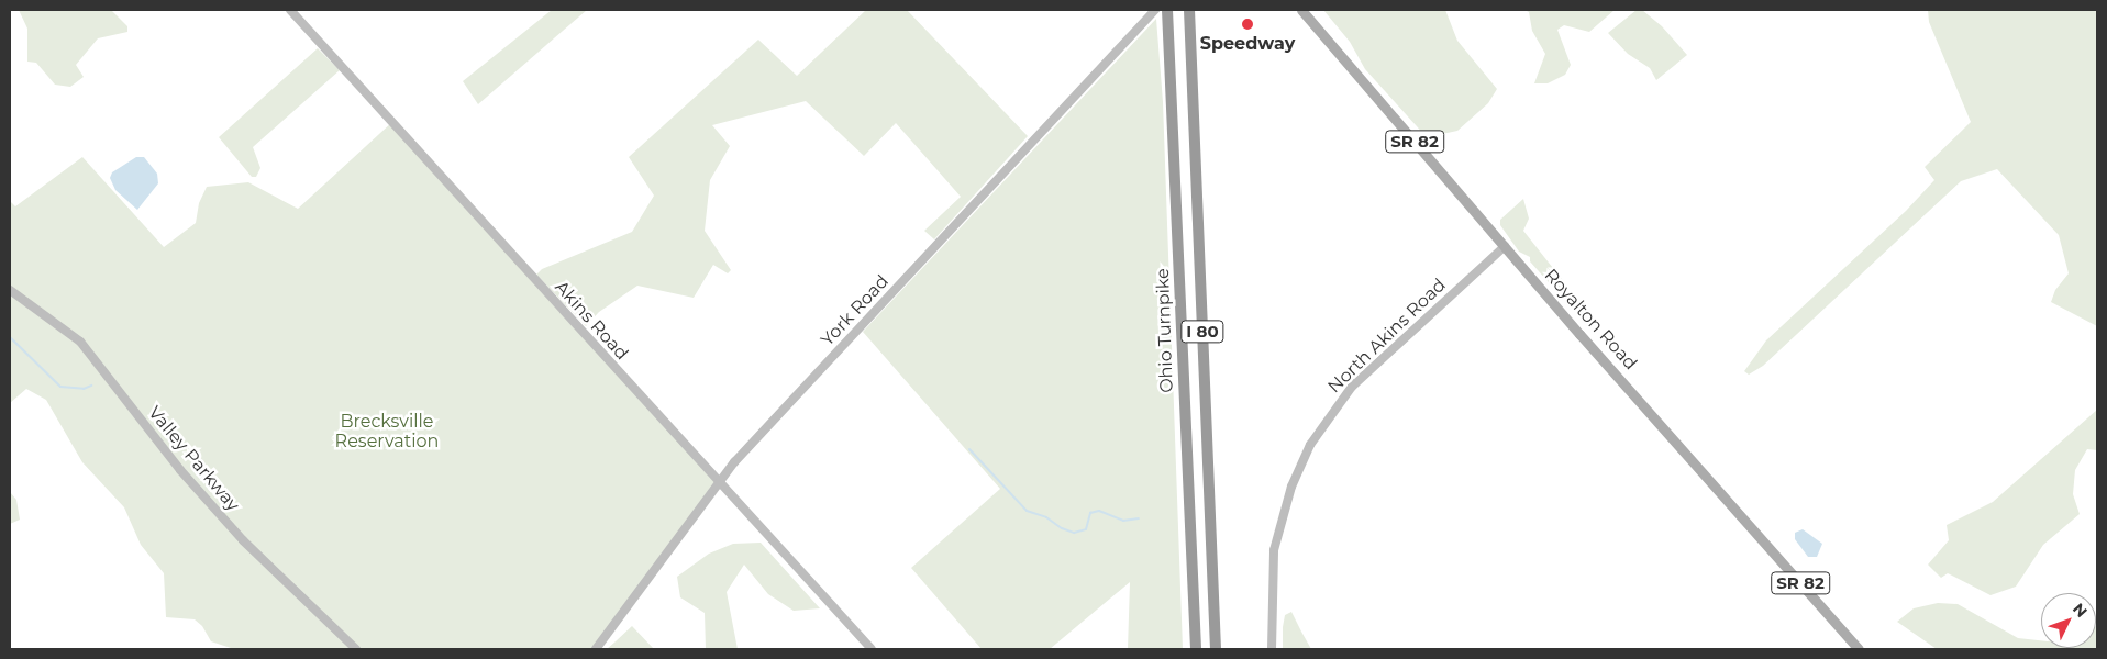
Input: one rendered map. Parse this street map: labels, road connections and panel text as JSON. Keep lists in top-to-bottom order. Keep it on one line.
{"streets":{"highway":["Ohio Turnpike","I 80"],"main road":["SR 82","Royalton Road"],"street":["York Road","Akins Road","North Akins Road","Valley Parkway"]},"crossings":[["York Road","Akins Road"],["Royalton Road","North Akins Road"]],"parks":["Brecksville Reservation"],"places":["Speedway"],"north":"top right"}
